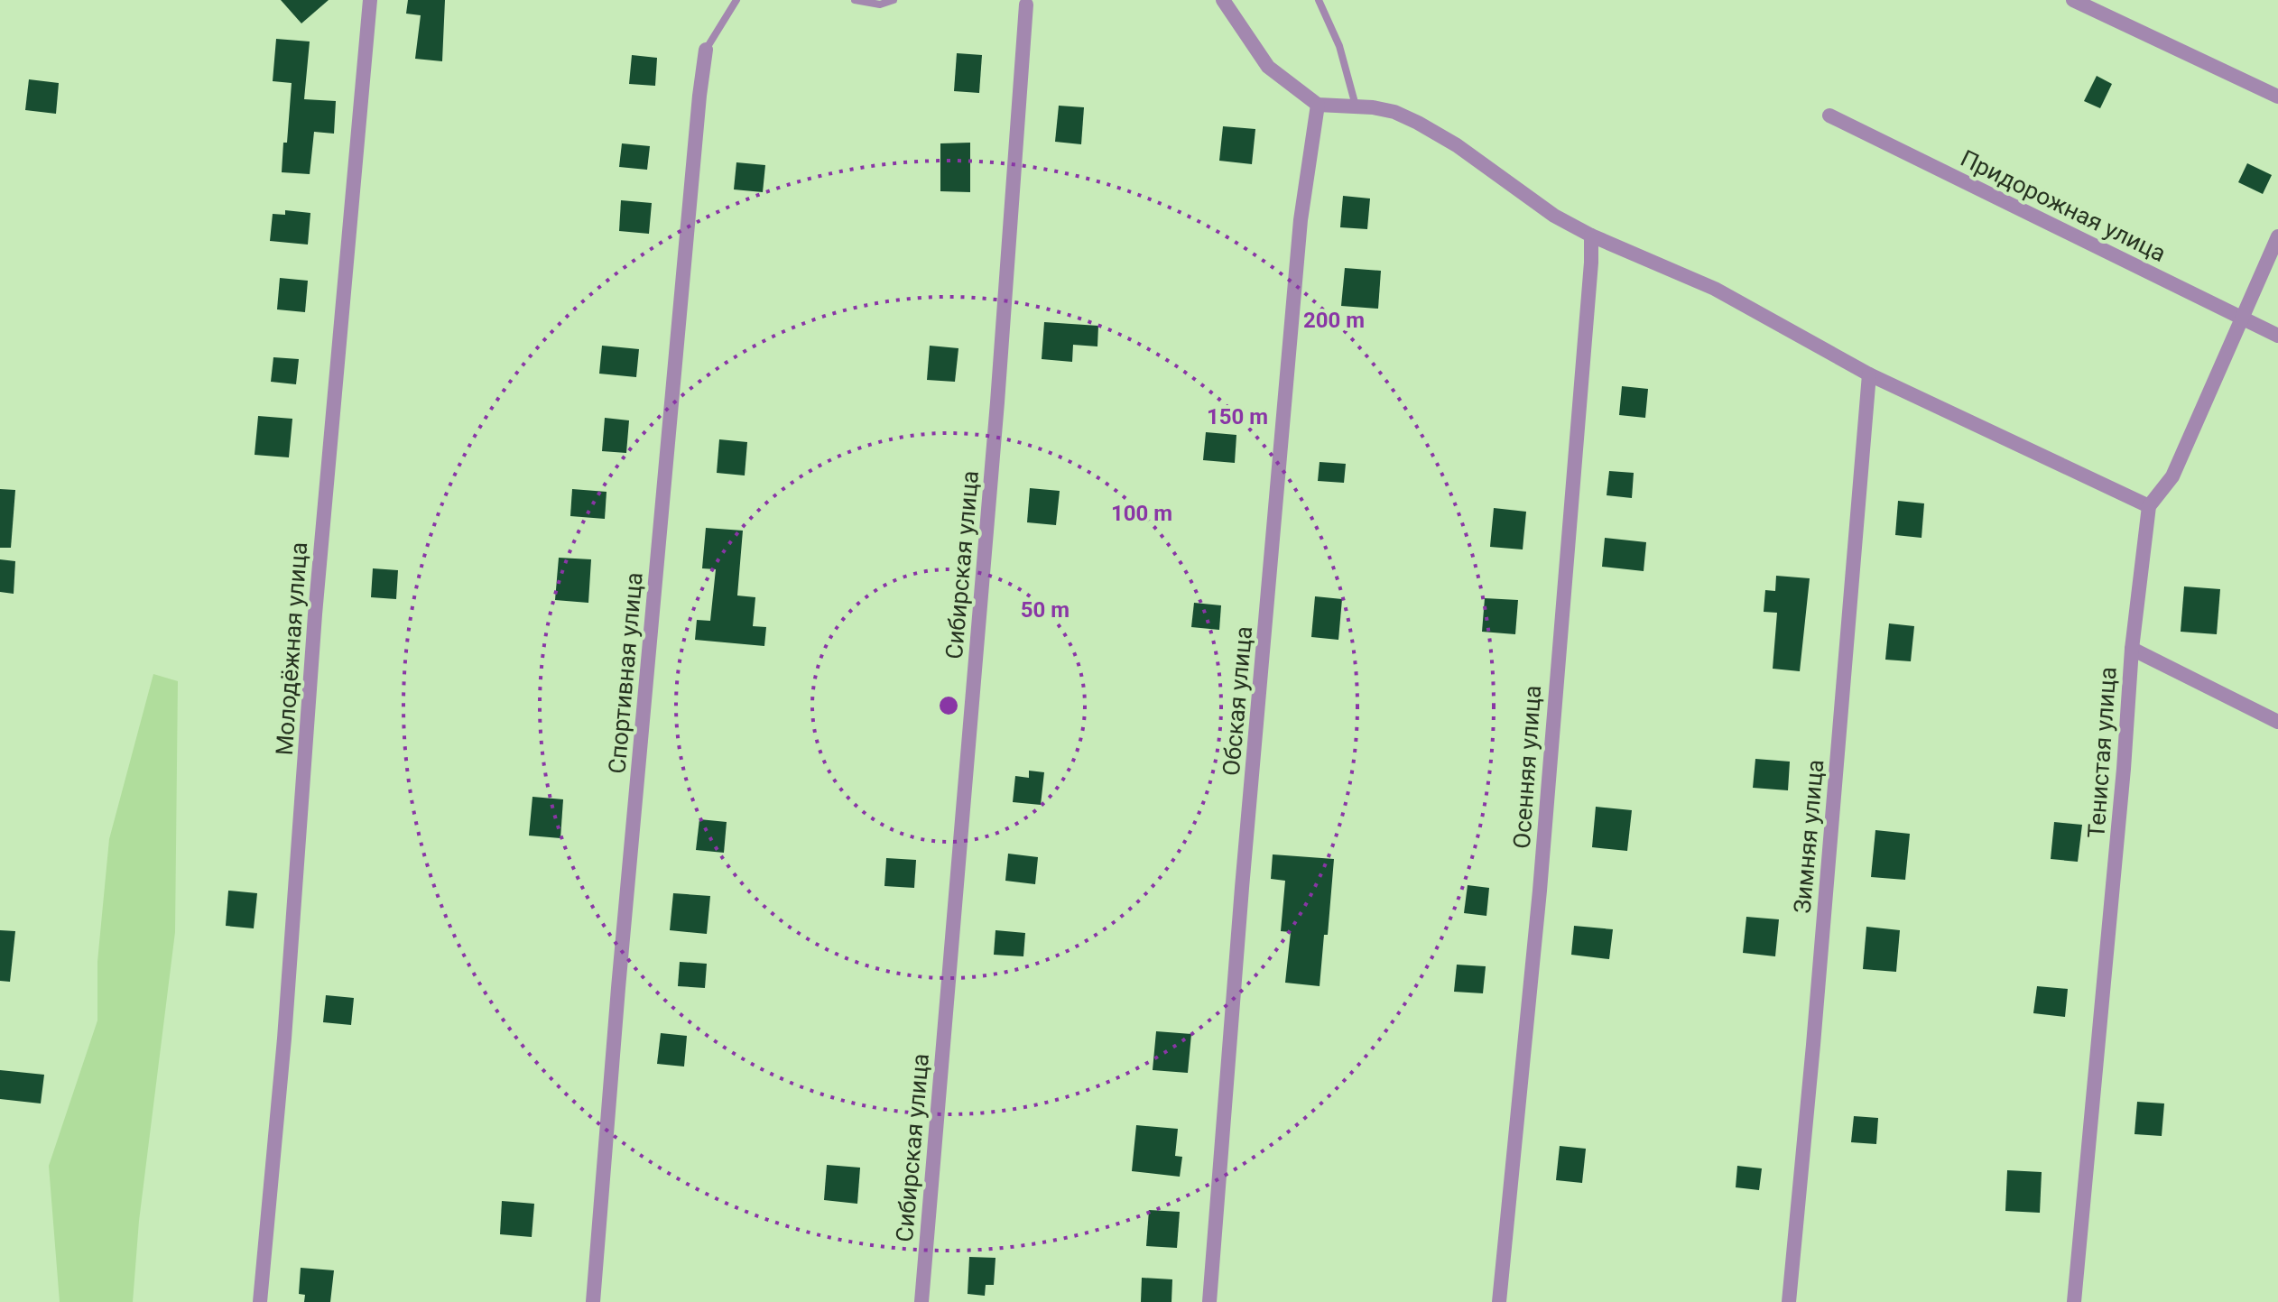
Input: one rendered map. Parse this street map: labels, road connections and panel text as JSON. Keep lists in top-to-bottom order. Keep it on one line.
{"streets":{"street":["Придорожная улица","Сибирская улица","Молодёжная улица","Спортивная улица","Обская улица","Тенистая улица","Осенняя улица","Зимняя улица"]},"rings":["200 m","150 m","100 m","50 m"]}
